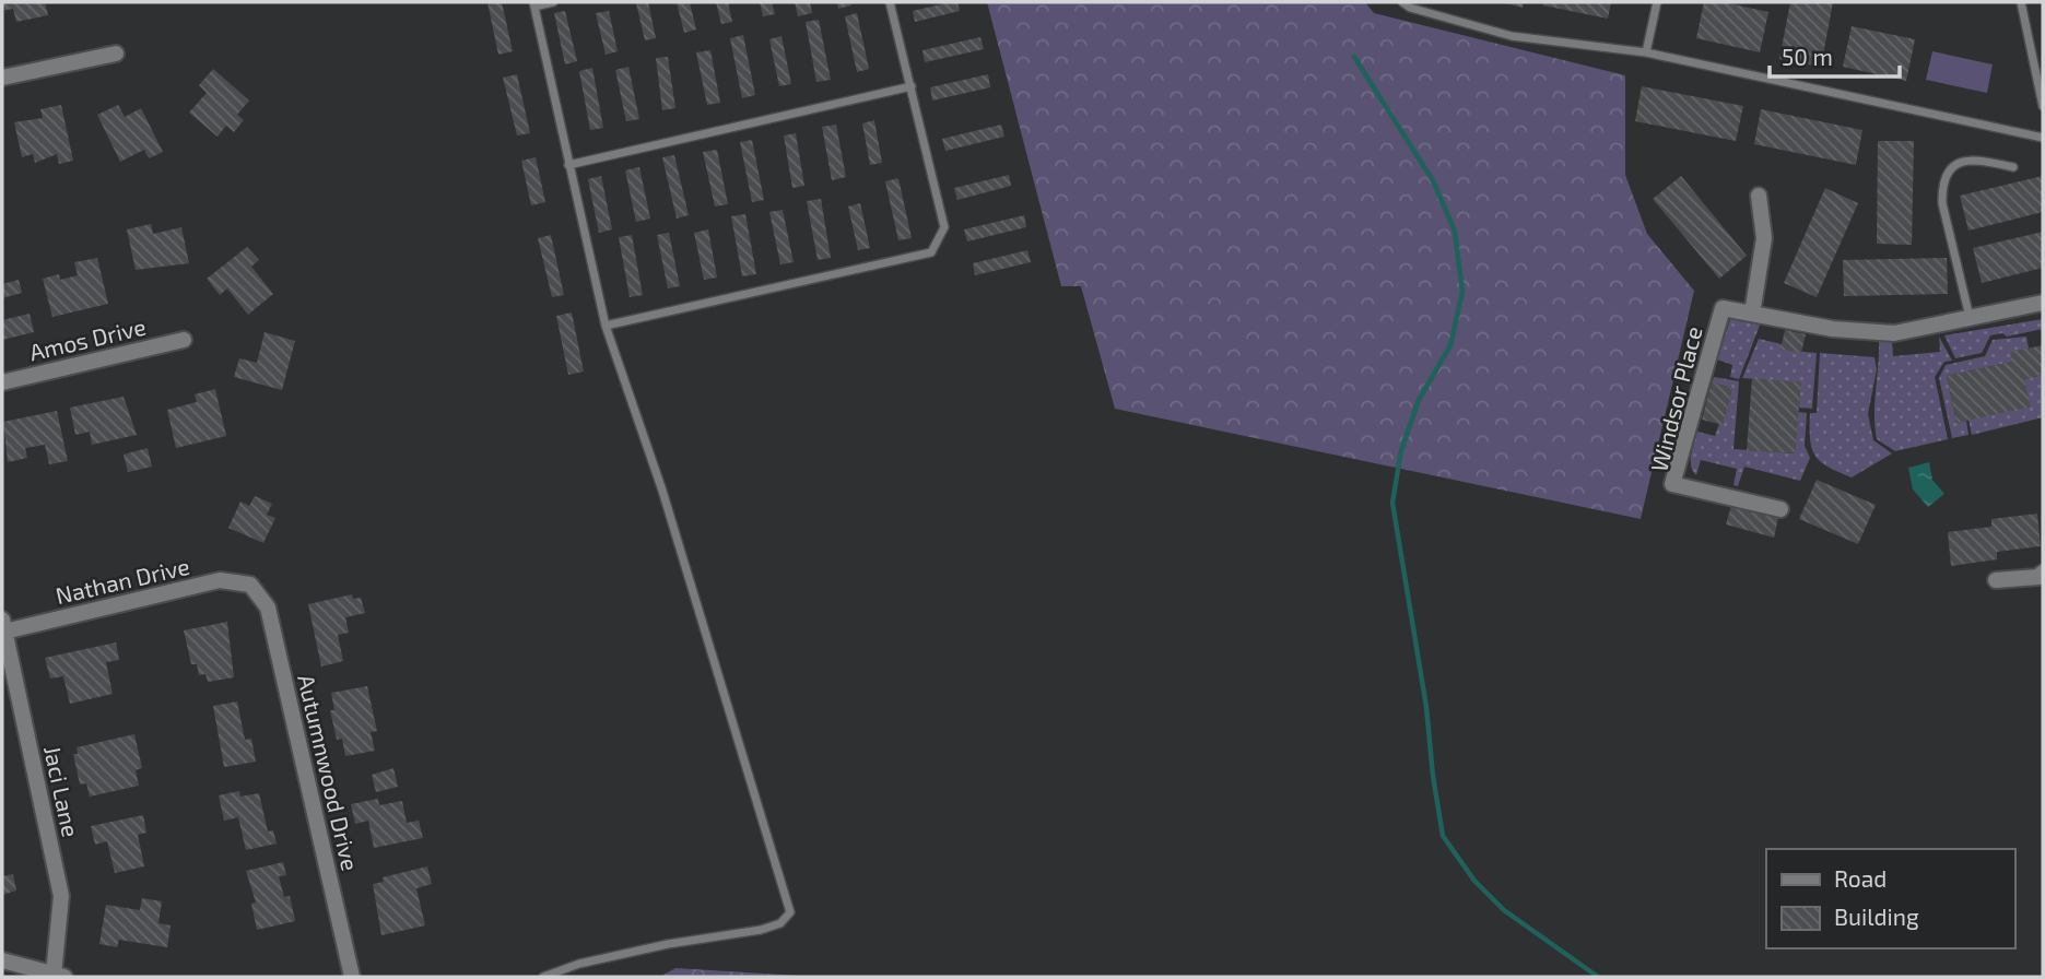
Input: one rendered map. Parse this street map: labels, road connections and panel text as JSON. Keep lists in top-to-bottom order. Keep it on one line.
{"streets":{"street":["Amos Drive","Windsor Place","Nathan Drive","Autumnwood Drive","Jaci Lane"]},"crossings":[["Nathan Drive","Autumnwood Drive"],["Nathan Drive","Jaci Lane"]],"legend":["Road","Building"],"scale_bar":"50 m"}
